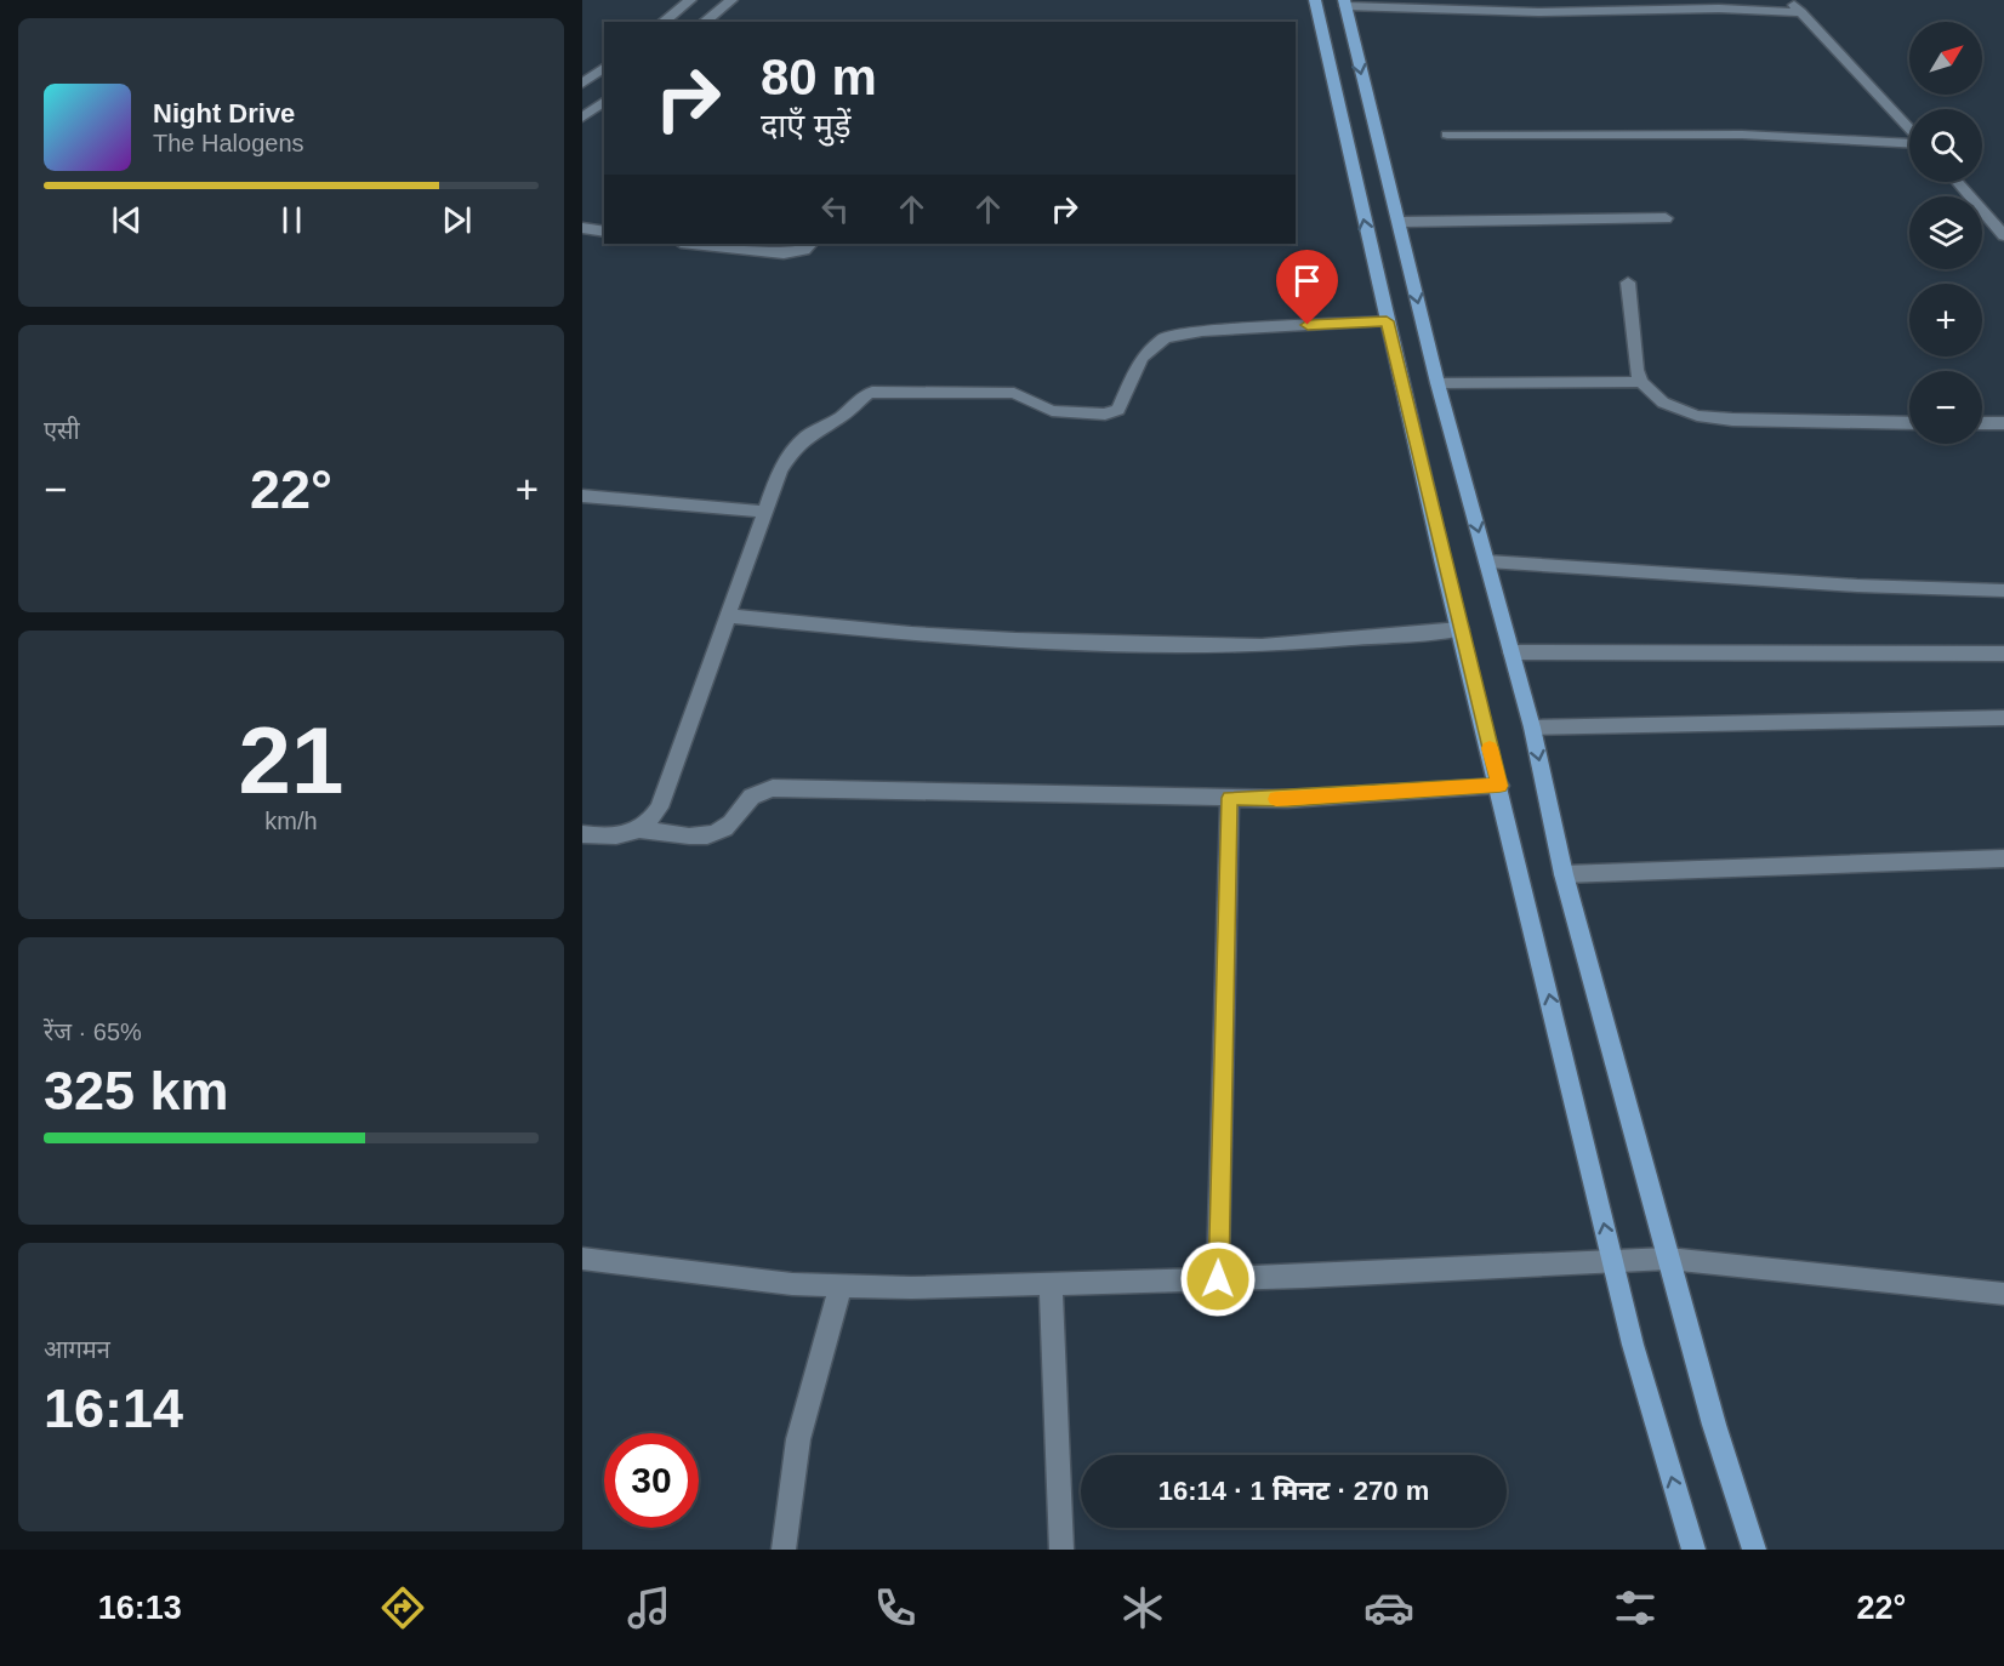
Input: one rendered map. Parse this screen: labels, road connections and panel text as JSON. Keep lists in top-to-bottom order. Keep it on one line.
{"north":"top right","page":{"map_buttons":["+","−"],"turn":["80 m","दाएँ मुड़ें"],"song":["Night Drive","The Halogens"],"tile":["एसी",["21","km/h"],["रेंज · 65%","325 km"],["आगमन","16:14"]],"heat":["−","22°","+"],"limit":"30","trip":"16:14 · 1 मिनट · 270 m","tabs":["16:13","22°"]}}
